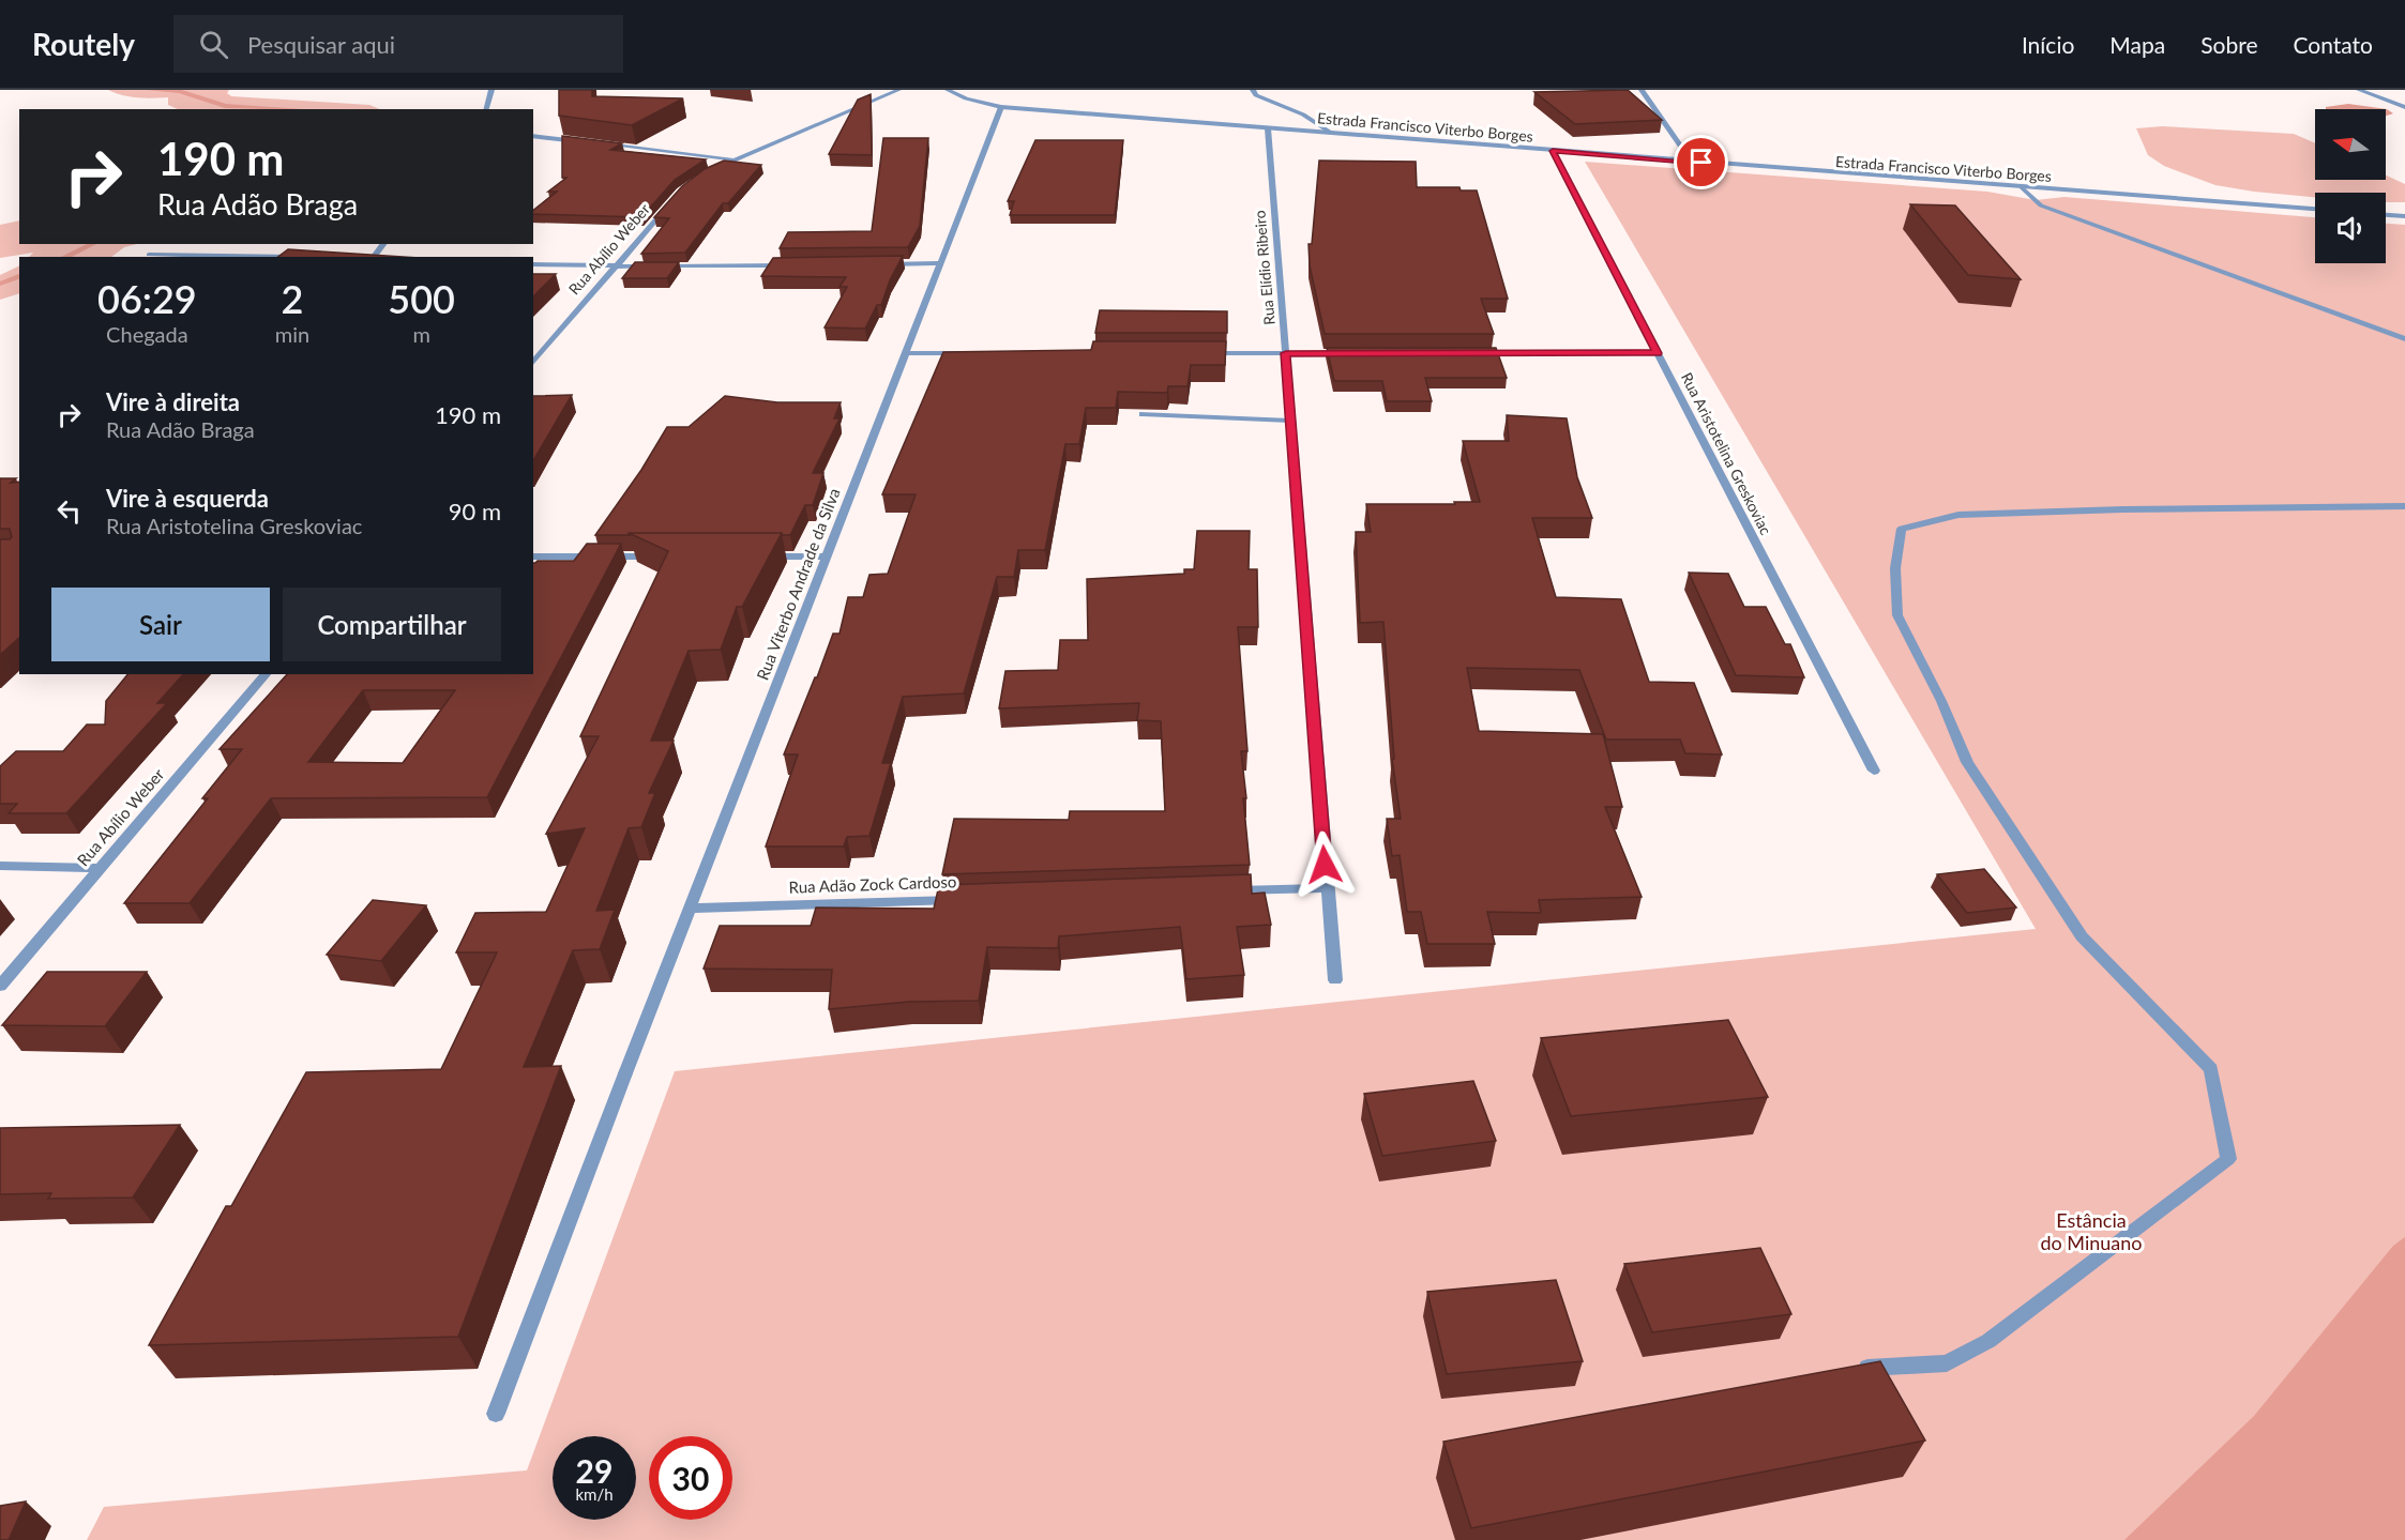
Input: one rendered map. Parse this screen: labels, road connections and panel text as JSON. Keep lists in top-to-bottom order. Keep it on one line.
{"streets":{"street":["Estrada Francisco Viterbo Borges","Rua Abílio Weber","Rua Elídio Ribeiro","Rua Aristotelina Greskoviac","Rua Viterbo Andrade da Silva","Rua Adão Zock Cardoso"]},"crossings":[["Estrada Francisco Viterbo Borges","Rua Elídio Ribeiro"],["Estrada Francisco Viterbo Borges","Rua Aristotelina Greskoviac"],["Estrada Francisco Viterbo Borges","Rua Viterbo Andrade da Silva"],["Rua Viterbo Andrade da Silva","Rua Adão Zock Cardoso"]],"parks":["Estância do Minuano"],"north":"left","page":{"header":"Routely","search":"Pesquisar aqui","nav":["Início","Mapa","Sobre","Contato"],"turn":["190 m","Rua Adão Braga"],"eta":["06:29","Chegada","2","min","500","m"],"list":[{"name":"Vire à direita","note":"Rua Adão Braga","value":"190 m"},{"name":"Vire à esquerda","note":"Rua Aristotelina Greskoviac","value":"90 m"}],"buttons":["Sair","Compartilhar"],"speed":"29 km/h","limit":"30"}}
